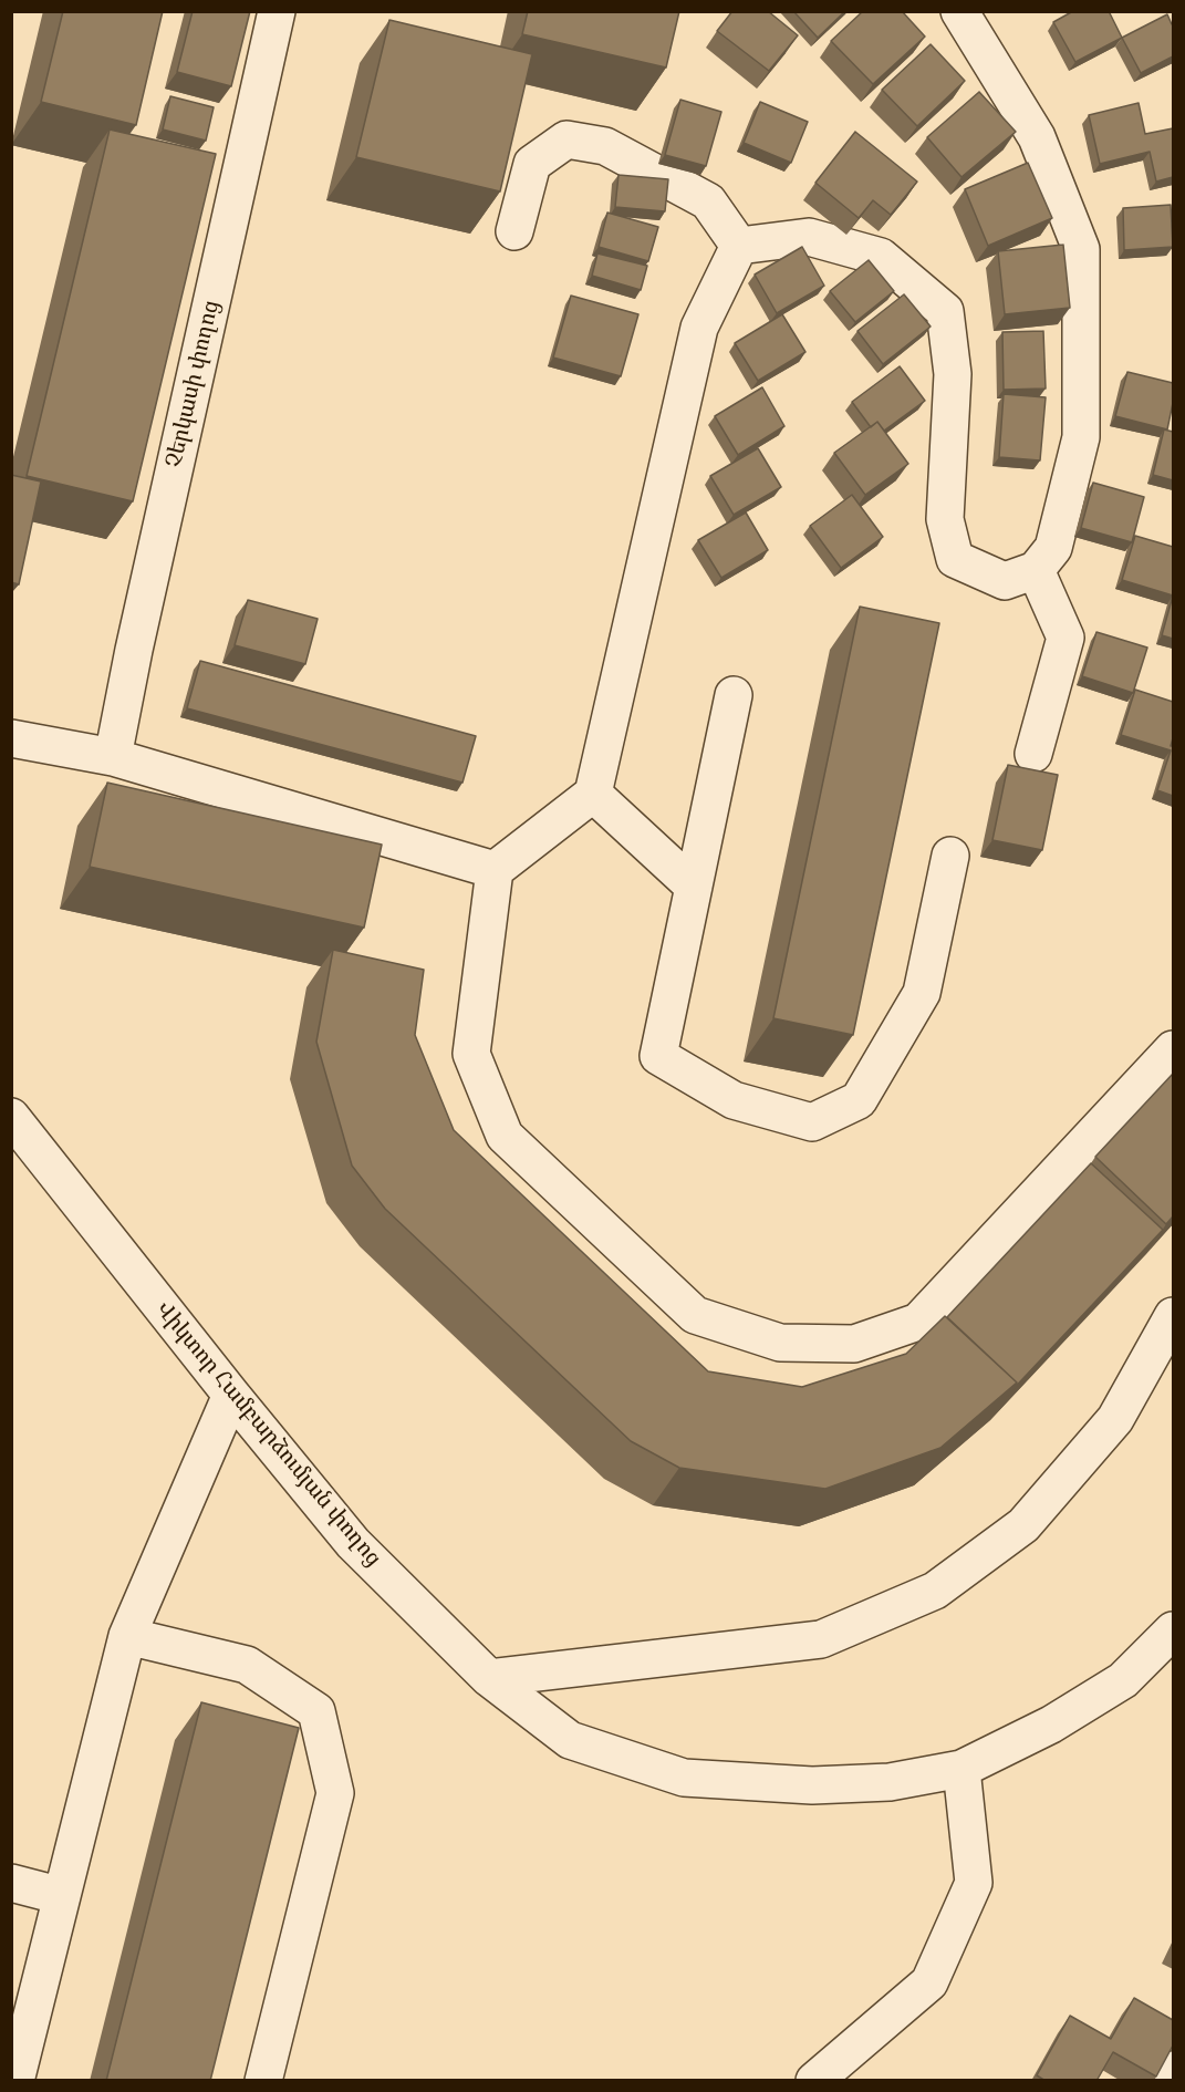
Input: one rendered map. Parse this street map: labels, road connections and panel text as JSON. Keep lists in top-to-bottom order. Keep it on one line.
{"streets":{"street":["Չերկասի փողոց","Վիկտոր Համբարձումյան փողոց"]}}
